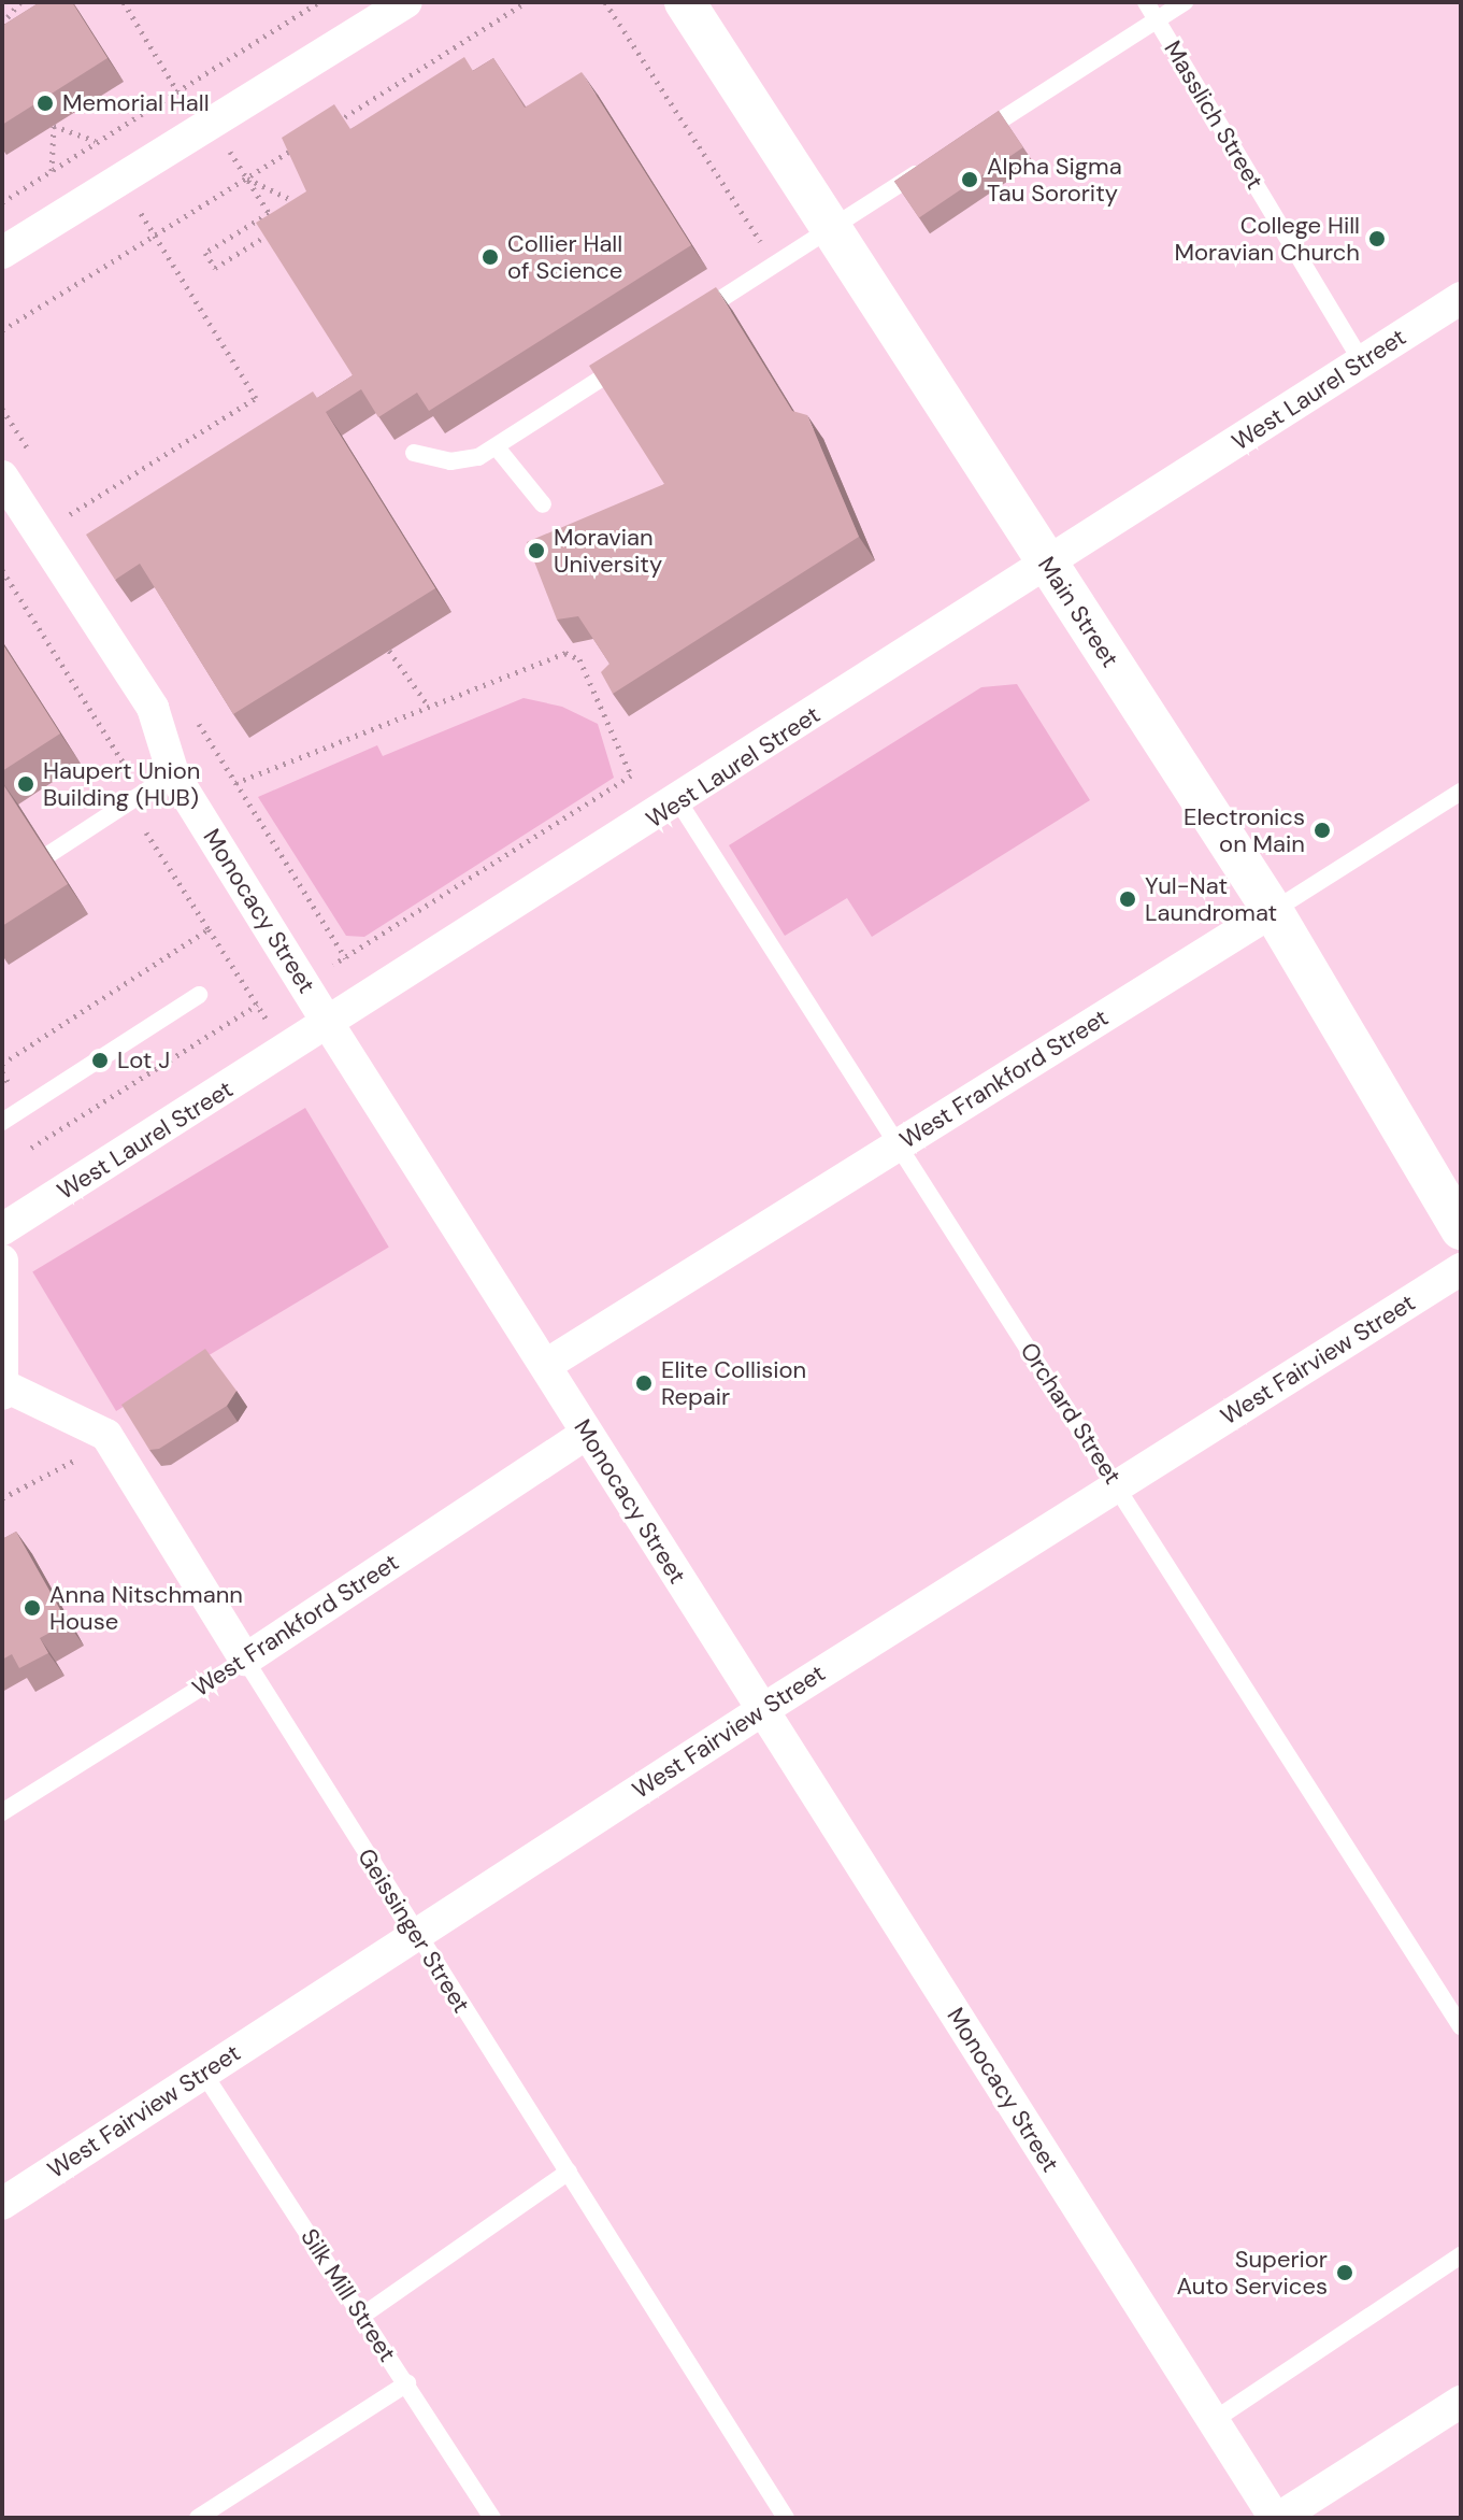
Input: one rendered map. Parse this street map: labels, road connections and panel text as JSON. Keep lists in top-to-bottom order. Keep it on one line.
{"streets":{"street":["West Laurel Street","Main Street","Monocacy Street","West Frankford Street","West Fairview Street","Geissinger Street"],"lane":["Masslich Street","Orchard Street","Silk Mill Street"]},"crossings":[["Masslich Street","West Laurel Street"],["West Laurel Street","Main Street"],["West Laurel Street","Monocacy Street"],["West Laurel Street","Orchard Street"],["Main Street","West Frankford Street"],["Monocacy Street","West Frankford Street"],["Monocacy Street","West Fairview Street"],["West Frankford Street","Orchard Street"],["West Frankford Street","Geissinger Street"],["West Fairview Street","Orchard Street"],["West Fairview Street","Geissinger Street"],["West Fairview Street","Silk Mill Street"]],"places":["Memorial Hall","Alpha Sigma Tau Sorority","College Hill Moravian Church","Collier Hall of Science","Moravian University","Haupert Union Building (HUB)","Electronics on Main","Yul-Nat Laundromat","Lot J","Elite Collision Repair","Anna Nitschmann House","Superior Auto Services"]}
